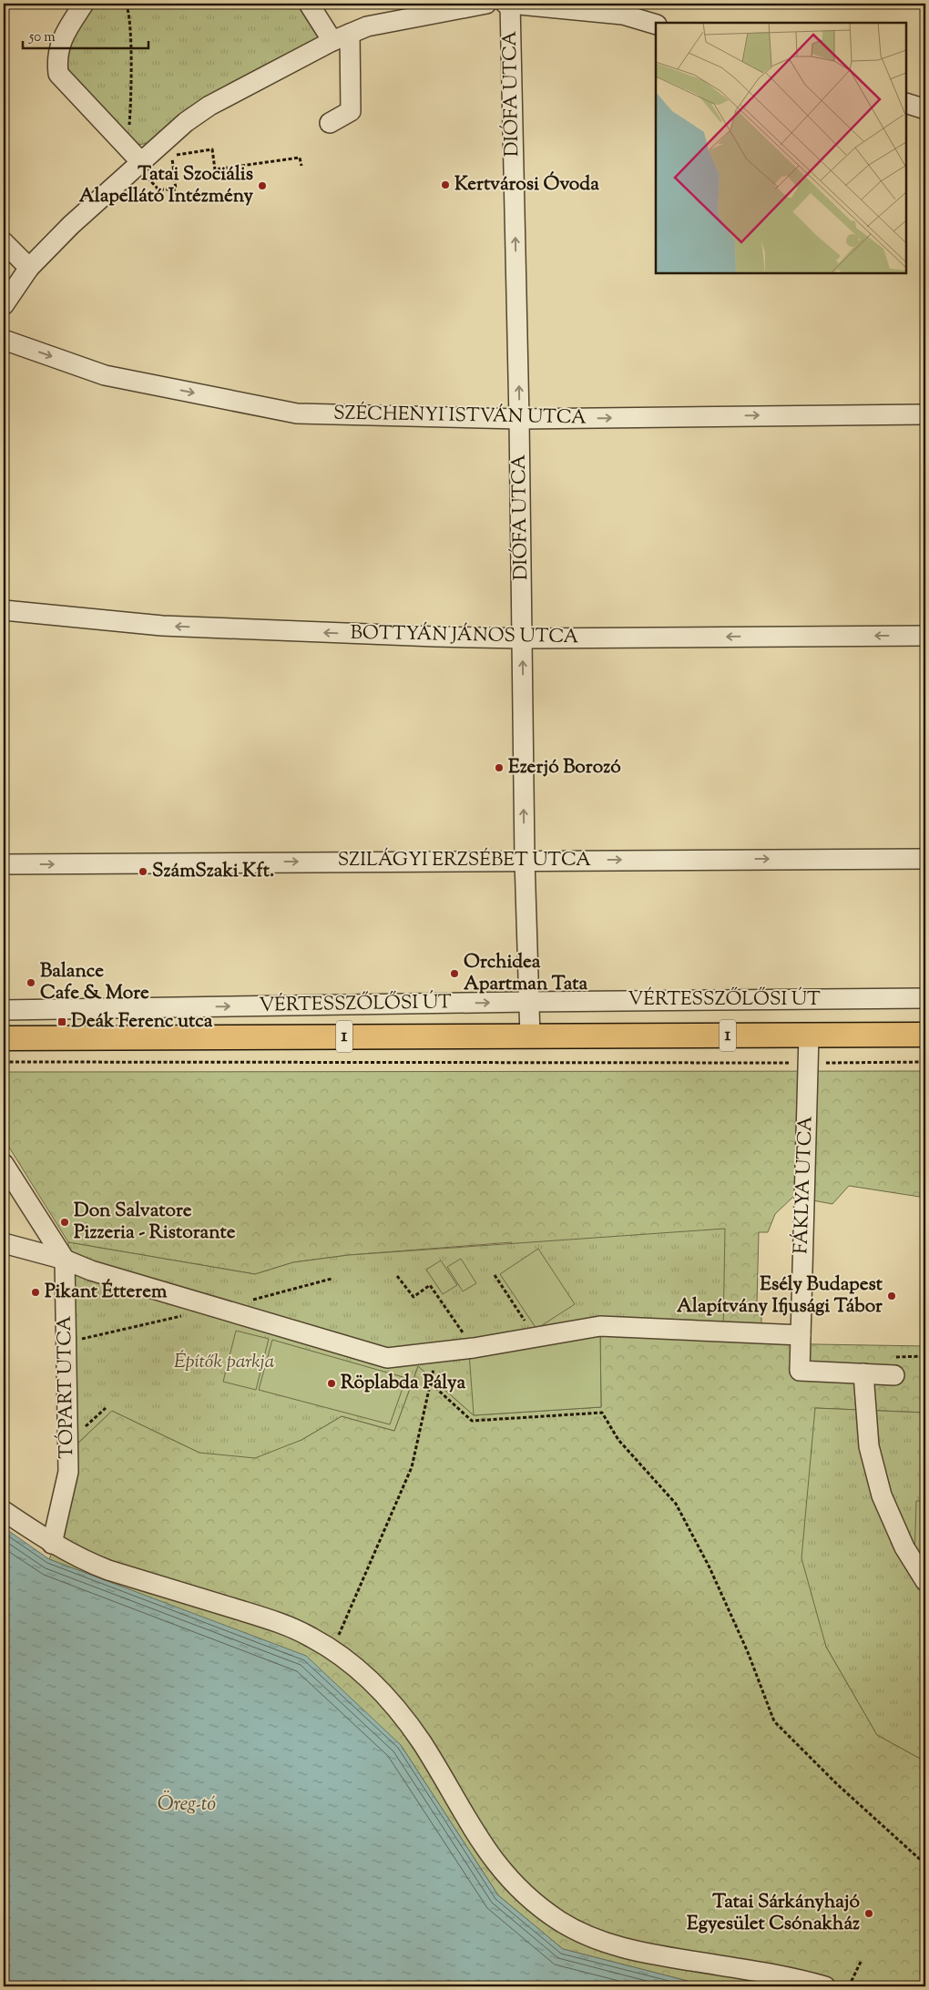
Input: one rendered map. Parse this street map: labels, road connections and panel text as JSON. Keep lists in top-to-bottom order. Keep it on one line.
{"streets":{"main road":["VÉRTESSZŐLŐSI ÚT","1"],"street":["DIÓFA UTCA","SZÉCHENYI ISTVÁN UTCA","BOTTYÁN JÁNOS UTCA","SZILÁGYI ERZSÉBET UTCA","FÁKLYA UTCA","TÓPART UTCA"]},"crossings":[["DIÓFA UTCA","SZÉCHENYI ISTVÁN UTCA"],["DIÓFA UTCA","BOTTYÁN JÁNOS UTCA"],["DIÓFA UTCA","SZILÁGYI ERZSÉBET UTCA"],["DIÓFA UTCA","VÉRTESSZŐLŐSI ÚT"],["VÉRTESSZŐLŐSI ÚT","FÁKLYA UTCA"]],"one_way":["DIÓFA UTCA","SZÉCHENYI ISTVÁN UTCA","BOTTYÁN JÁNOS UTCA","SZILÁGYI ERZSÉBET UTCA"],"water":["Öreg-tó"],"parks":["Építők parkja"],"places":{"other":["Kertvárosi Óvoda","Tatai Szociális Alapellátó Intézmény","Ezerjó Borozó","SzámSzaki Kft.","Orchidea Apartman Tata","Balance Cafe & More","Don Salvatore Pizzeria - Ristorante","Pikant Étterem","Esély Budapest Alapítvány Ifjusági Tábor","Röplabda Pálya","Tatai Sárkányhajó Egyesület Csónakház"],"transit":["Deák Ferenc utca"]},"scale_bar":"50 m"}
